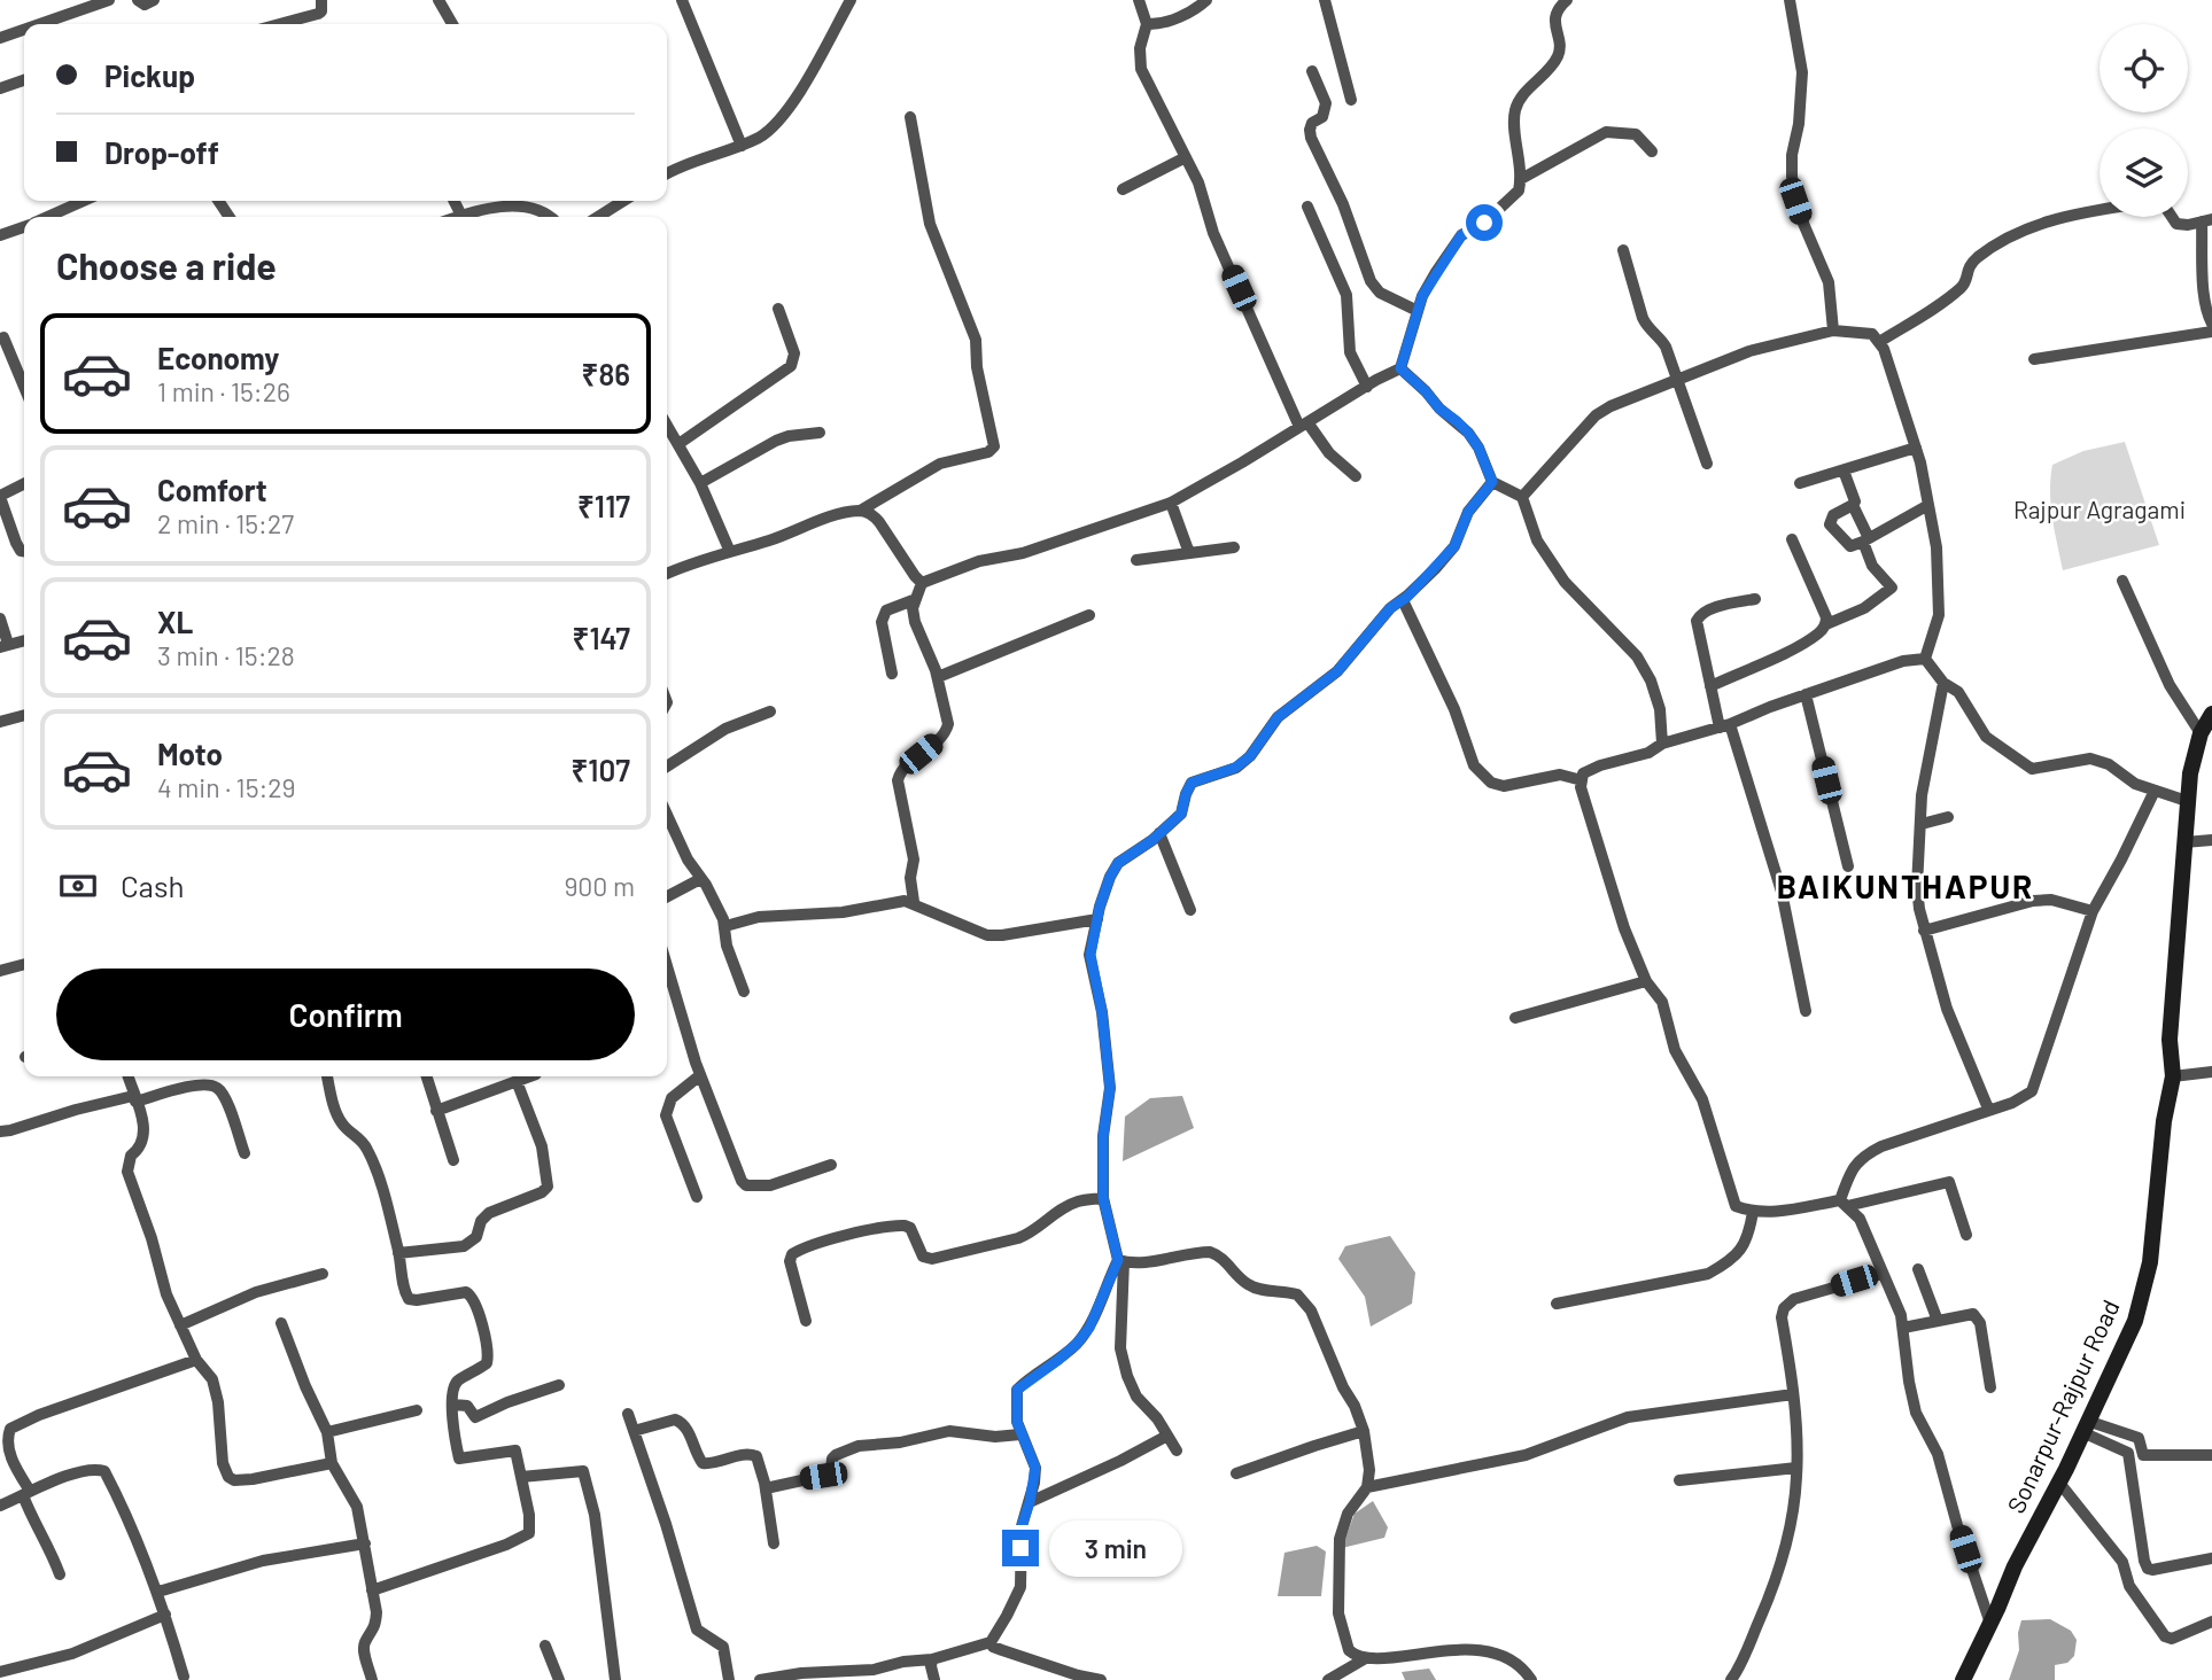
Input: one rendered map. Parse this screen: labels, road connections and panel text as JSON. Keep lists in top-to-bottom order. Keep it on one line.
{"streets":{"main road":["Sonarpur-Rajpur Road"]},"districts":["BAIKUNTHAPUR"],"parks":["Rajpur Agragami"],"page":{"banner":["Pickup","Drop-off"],"heading":"Choose a ride","list":[{"name":"Economy","note":"1 min · 15:26","value":"₹86"},{"name":"Comfort","note":"2 min · 15:27","value":"₹117"},{"name":"XL","note":"3 min · 15:28","value":"₹147"},{"name":"Moto","note":"4 min · 15:29","value":"₹107"}],"pay":["Cash","900 m"],"buttons":"Confirm","bubble":"3 min"}}
